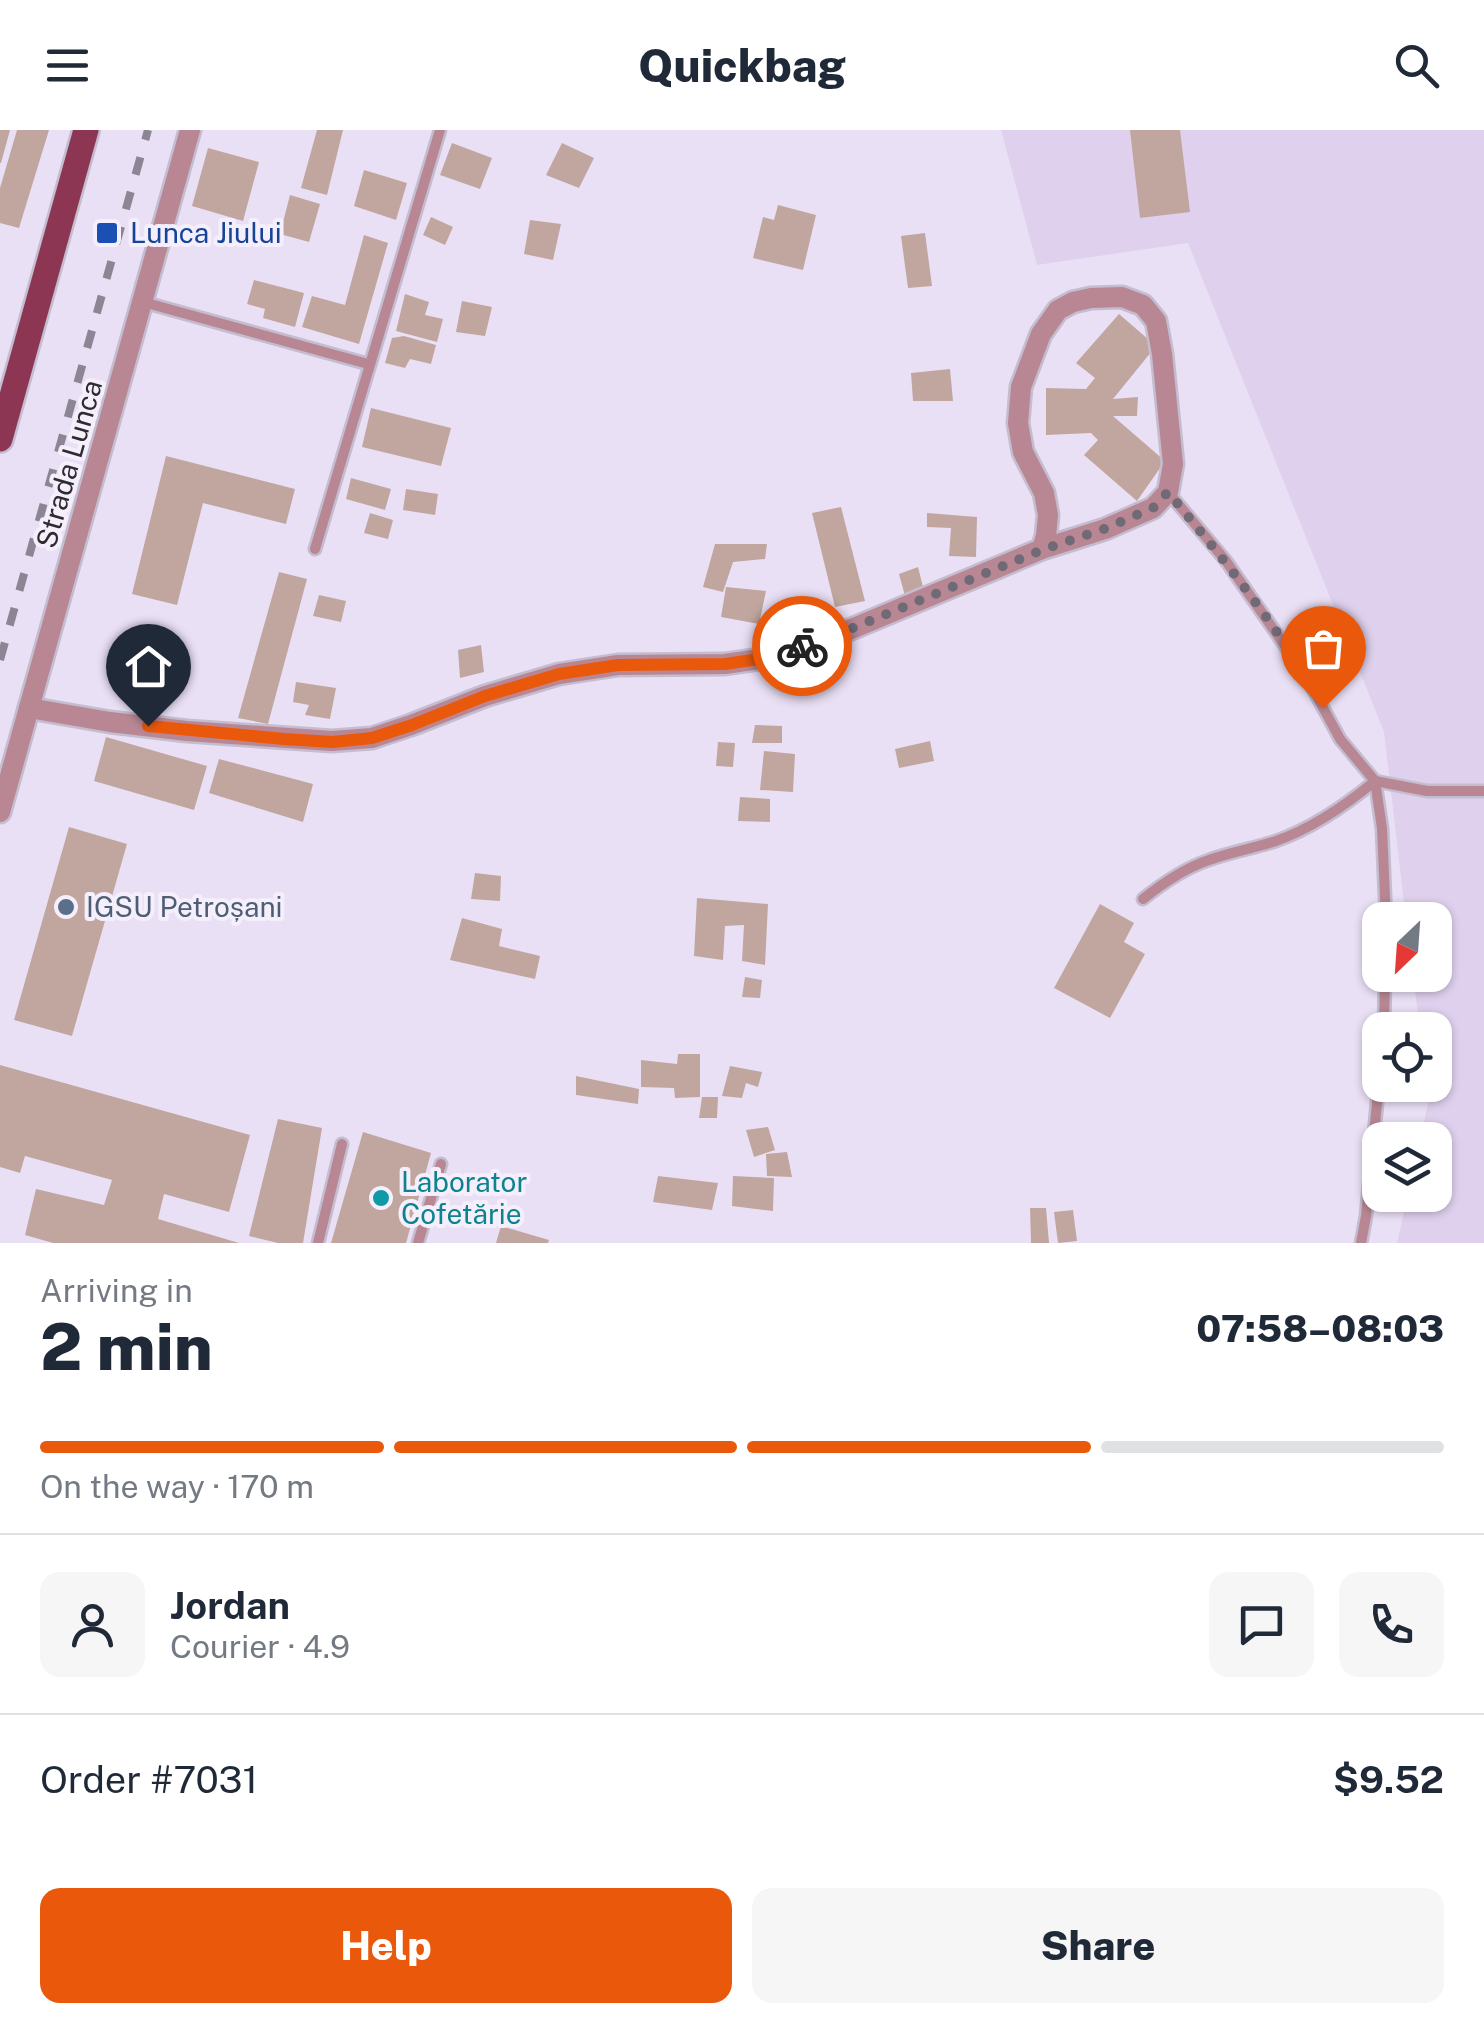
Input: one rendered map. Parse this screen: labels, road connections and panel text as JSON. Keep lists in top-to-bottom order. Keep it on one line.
{"streets":{"street":["Strada Lunca"]},"places":{"transit":["Lunca Jiului"],"other":["IGSU Petroșani","Laborator Cofetărie"]},"north":"bottom left","page":{"header":"Quickbag","heading":["2 min","Arriving in","07:58–08:03"],"panel":["Jordan","Courier · 4.9","Order #7031","$9.52"],"bar":"On the way · 170 m","buttons":["Help","Share"]}}
